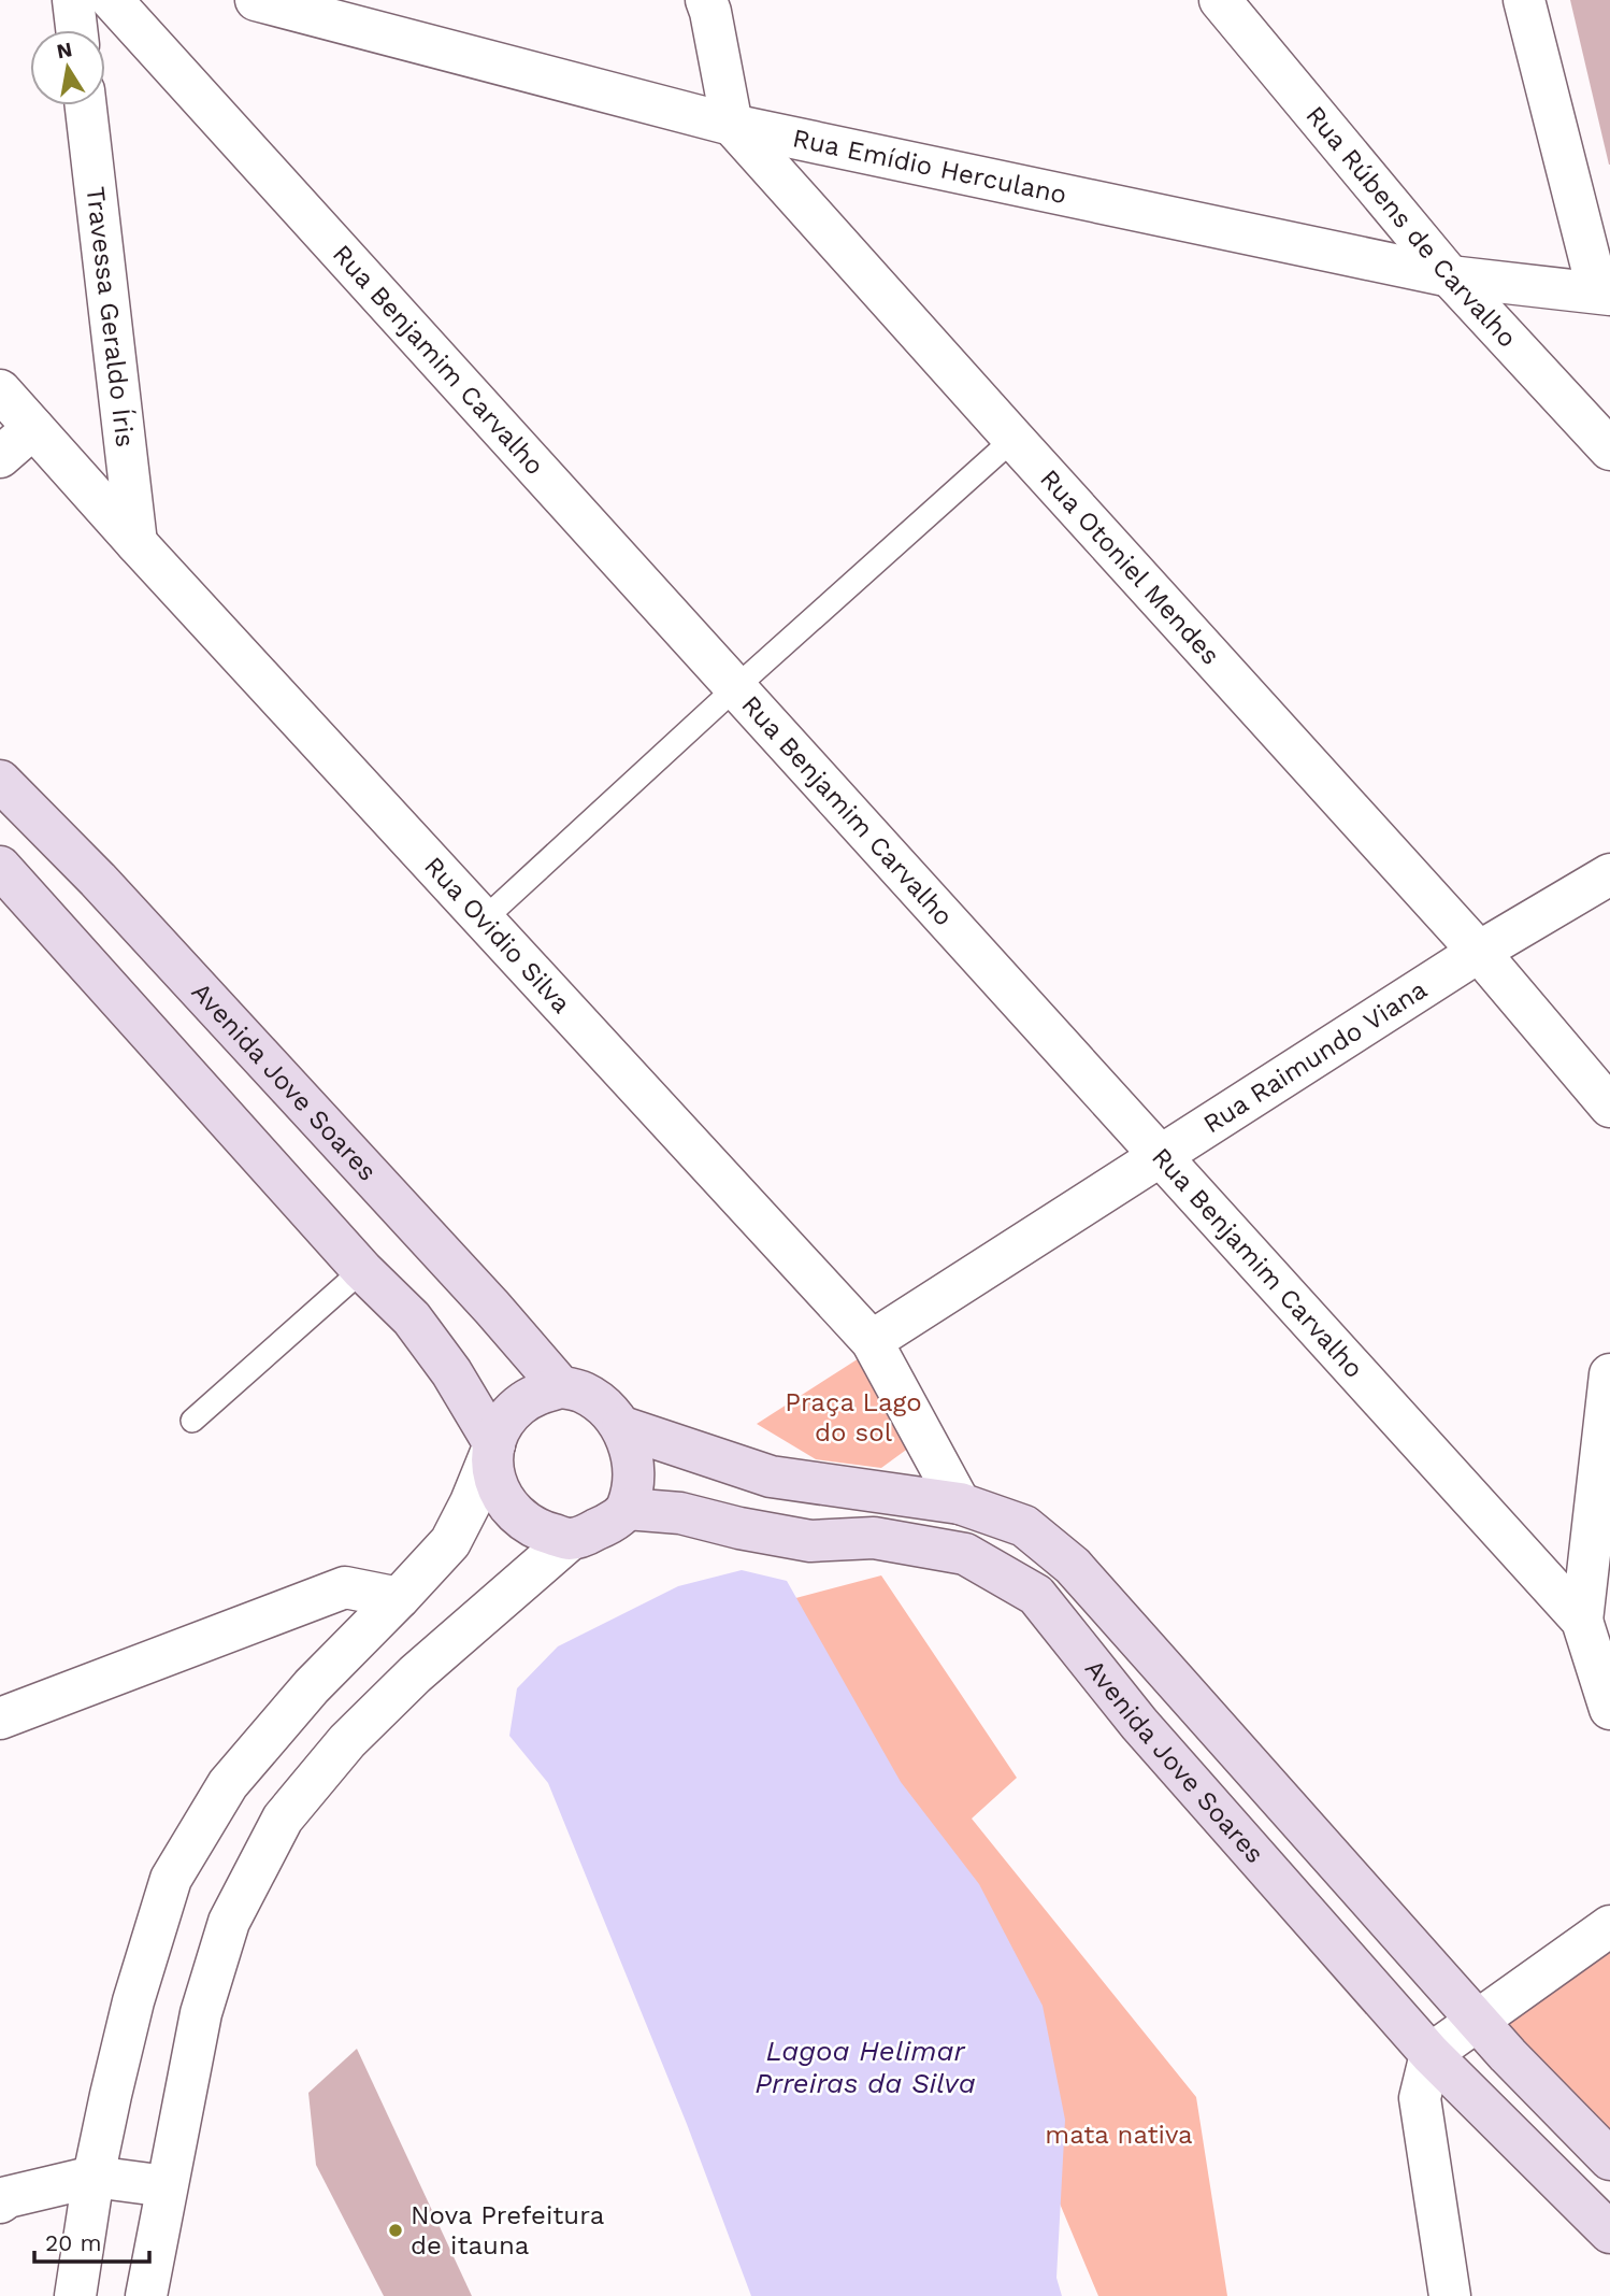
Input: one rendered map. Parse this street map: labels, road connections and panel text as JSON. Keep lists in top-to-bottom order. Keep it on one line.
{"streets":{"main road":["Avenida Jove Soares"],"street":["Rua Emídio Herculano","Rua Rúbens de Carvalho","Travessa Geraldo Íris","Rua Benjamim Carvalho","Rua Otoniel Mendes","Rua Ovidio Silva","Rua Raimundo Viana"]},"crossings":[["Rua Emídio Herculano","Rua Rúbens de Carvalho"],["Rua Emídio Herculano","Rua Otoniel Mendes"],["Travessa Geraldo Íris","Rua Ovidio Silva"],["Rua Benjamim Carvalho","Rua Raimundo Viana"],["Rua Otoniel Mendes","Rua Raimundo Viana"],["Rua Ovidio Silva","Rua Raimundo Viana"],["Rua Ovidio Silva","Avenida Jove Soares"]],"water":["Lagoa Helimar Prreiras da Silva"],"parks":["Praça Lago do sol","mata nativa"],"places":["Nova Prefeitura de itauna"],"scale_bar":"20 m","north":"top"}
